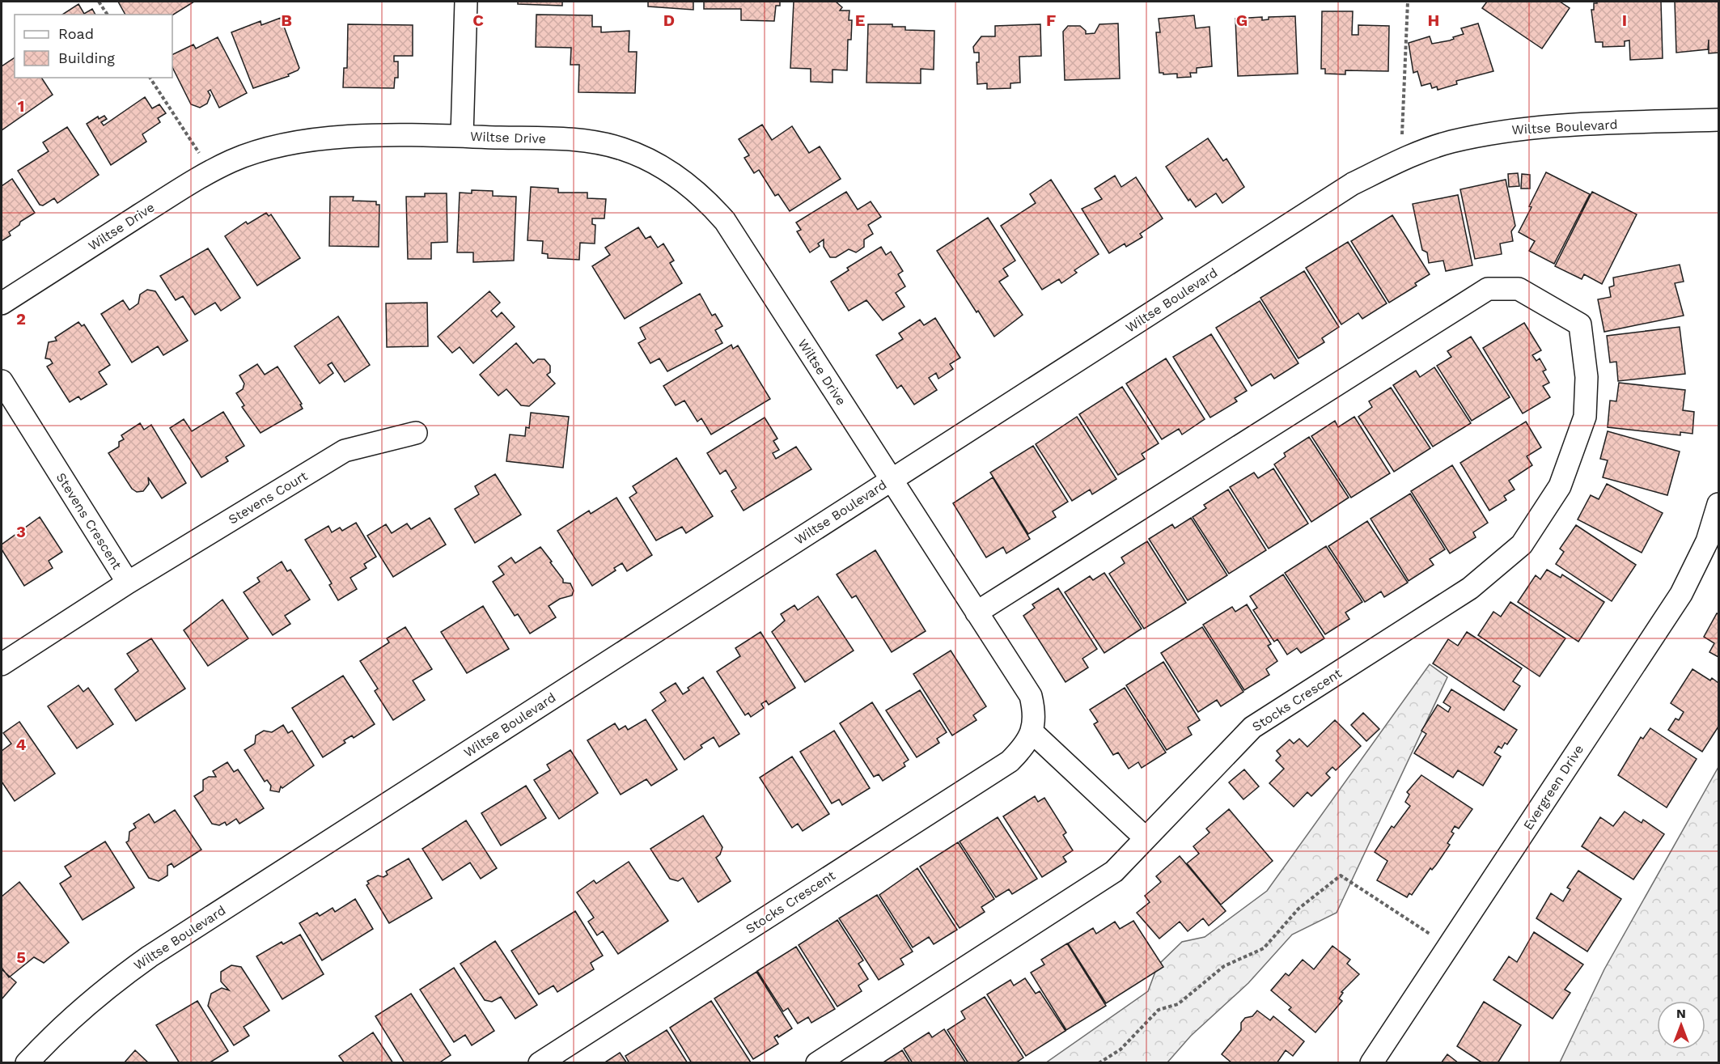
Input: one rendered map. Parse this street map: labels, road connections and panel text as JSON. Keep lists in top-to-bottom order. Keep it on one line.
{"streets":{"street":["Wiltse Boulevard","Wiltse Drive","Stevens Court","Stevens Crescent","Stocks Crescent","Evergreen Drive"]},"crossings":[["Wiltse Boulevard","Wiltse Drive"],["Wiltse Boulevard","Stocks Crescent"],["Wiltse Drive","Stocks Crescent"],["Stevens Court","Stevens Crescent"]],"legend":["Road","Building"],"north":"top","grid":{"columns":["B","C","D","E","F","G","H","I"],"rows":["1","2","3","4","5"]}}
